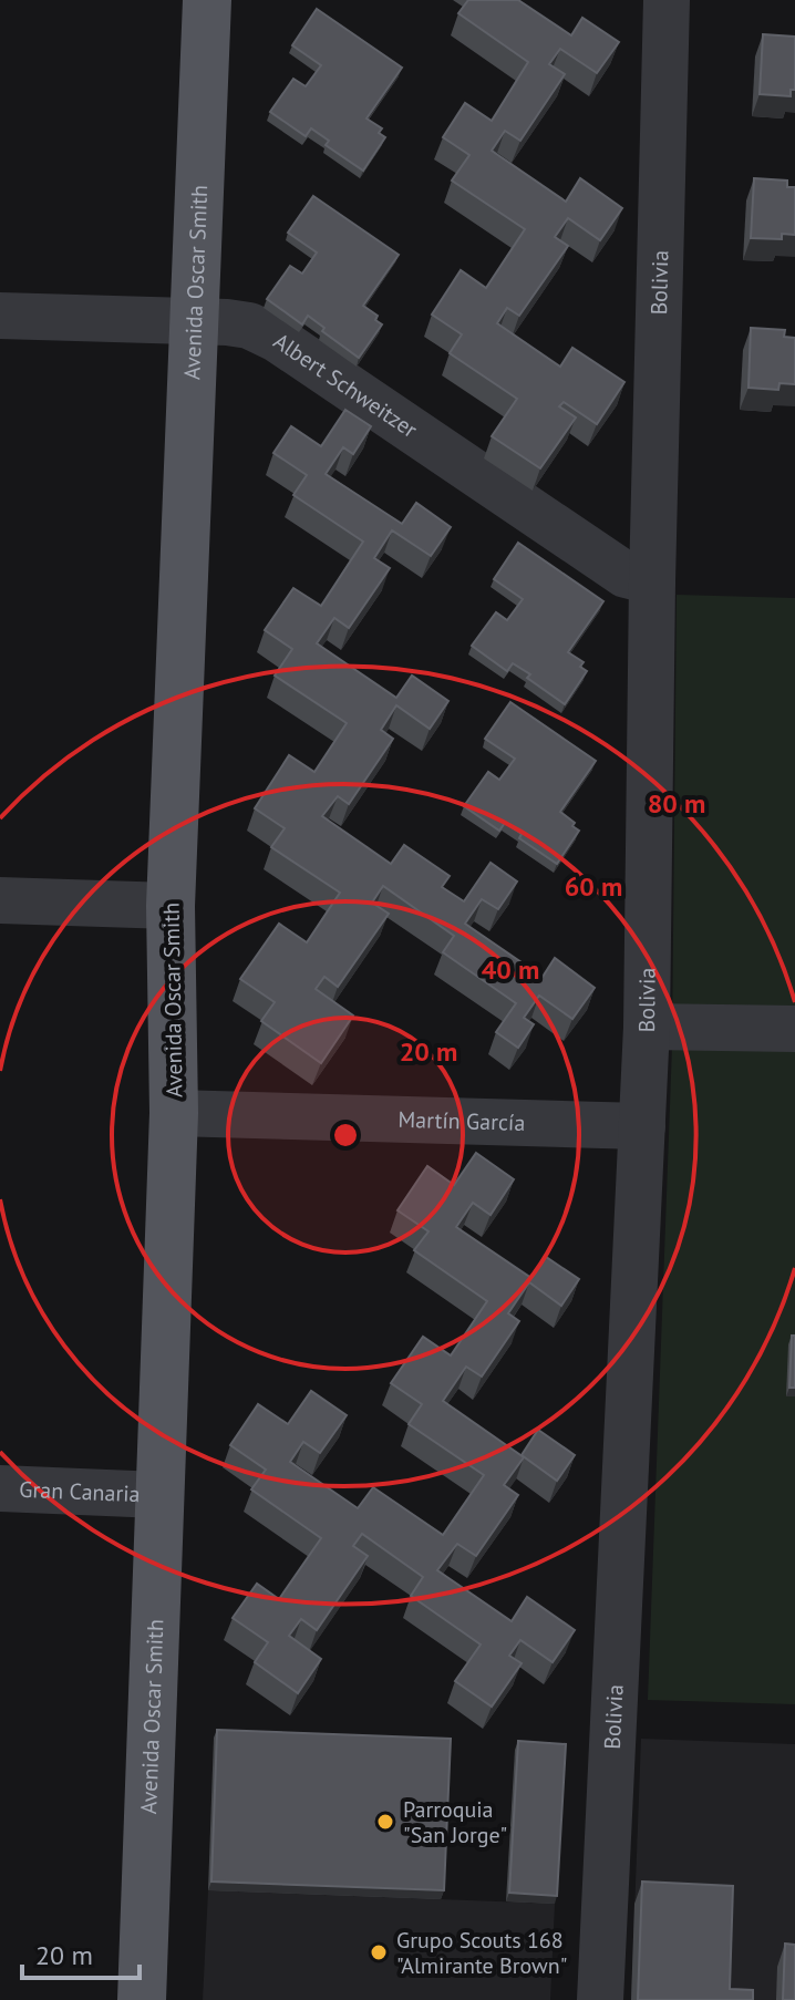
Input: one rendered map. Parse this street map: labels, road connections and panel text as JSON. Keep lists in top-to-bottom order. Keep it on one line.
{"streets":{"main road":["Avenida Oscar Smith"],"street":["Bolivia","Albert Schweitzer","Martín García","Gran Canaria"]},"crossings":[["Avenida Oscar Smith","Albert Schweitzer"],["Avenida Oscar Smith","Martín García"],["Avenida Oscar Smith","Gran Canaria"],["Bolivia","Albert Schweitzer"],["Bolivia","Martín García"]],"places":["Parroquia \"San Jorge\"","Grupo Scouts 168 \"Almirante Brown\""],"scale_bar":"20 m","rings":["80 m","60 m","40 m","20 m"]}
